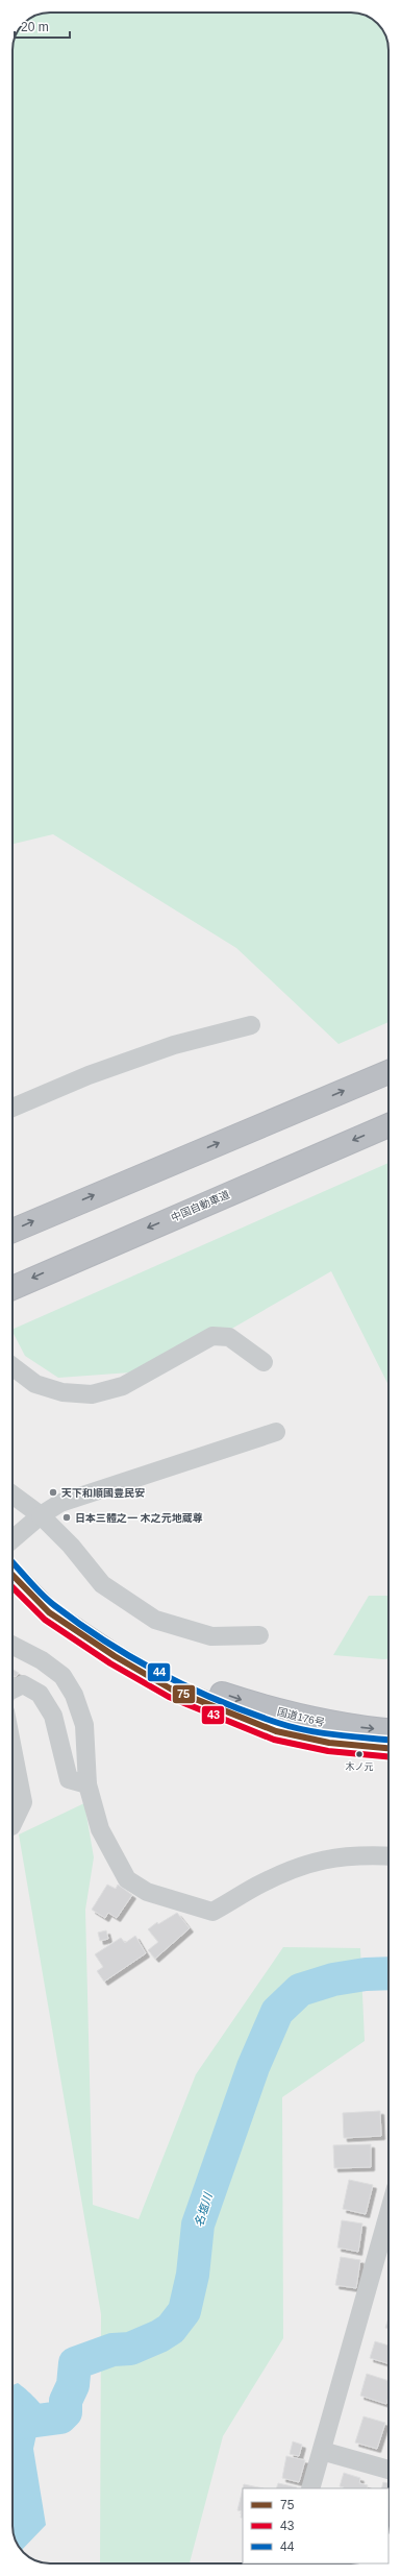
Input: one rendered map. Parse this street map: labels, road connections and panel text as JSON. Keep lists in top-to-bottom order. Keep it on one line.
{"streets":{"highway":["中国自動車道","国道176号"]},"water":["名塩川"],"places":["天下和順國豊民安","日本三體之一 木之元地蔵尊","木ノ元"],"lines":["transit line 44","transit line 75","transit line 43"],"legend":["75","43","44"],"scale_bar":"20 m"}
